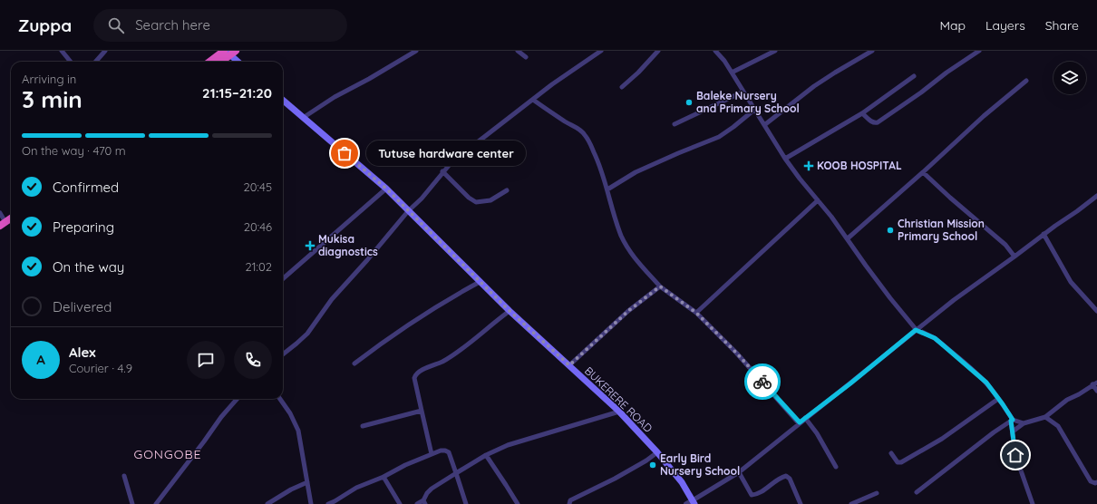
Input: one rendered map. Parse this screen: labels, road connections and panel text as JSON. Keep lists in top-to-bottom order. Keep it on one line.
{"streets":{"main road":["BUKERERE ROAD"]},"districts":["GONGOBE"],"places":{"other":["Baleke Nursery and Primary School","Tutuse hardware center","Christian Mission Primary School","Early Bird Nursery School"],"health":["KOOB HOSPITAL","Mukisa diagnostics"]},"page":{"header":"Zuppa","search":"Search here","nav":["Map","Layers","Share"],"heading":["3 min","Arriving in","21:15–21:20"],"panel":["Alex","Courier · 4.9"],"bar":"On the way · 470 m","bubble":"Tutuse hardware center","list":[["Confirmed","20:45"],["Preparing","20:46"],["On the way","21:02"],"Delivered"],"round":"A"}}
